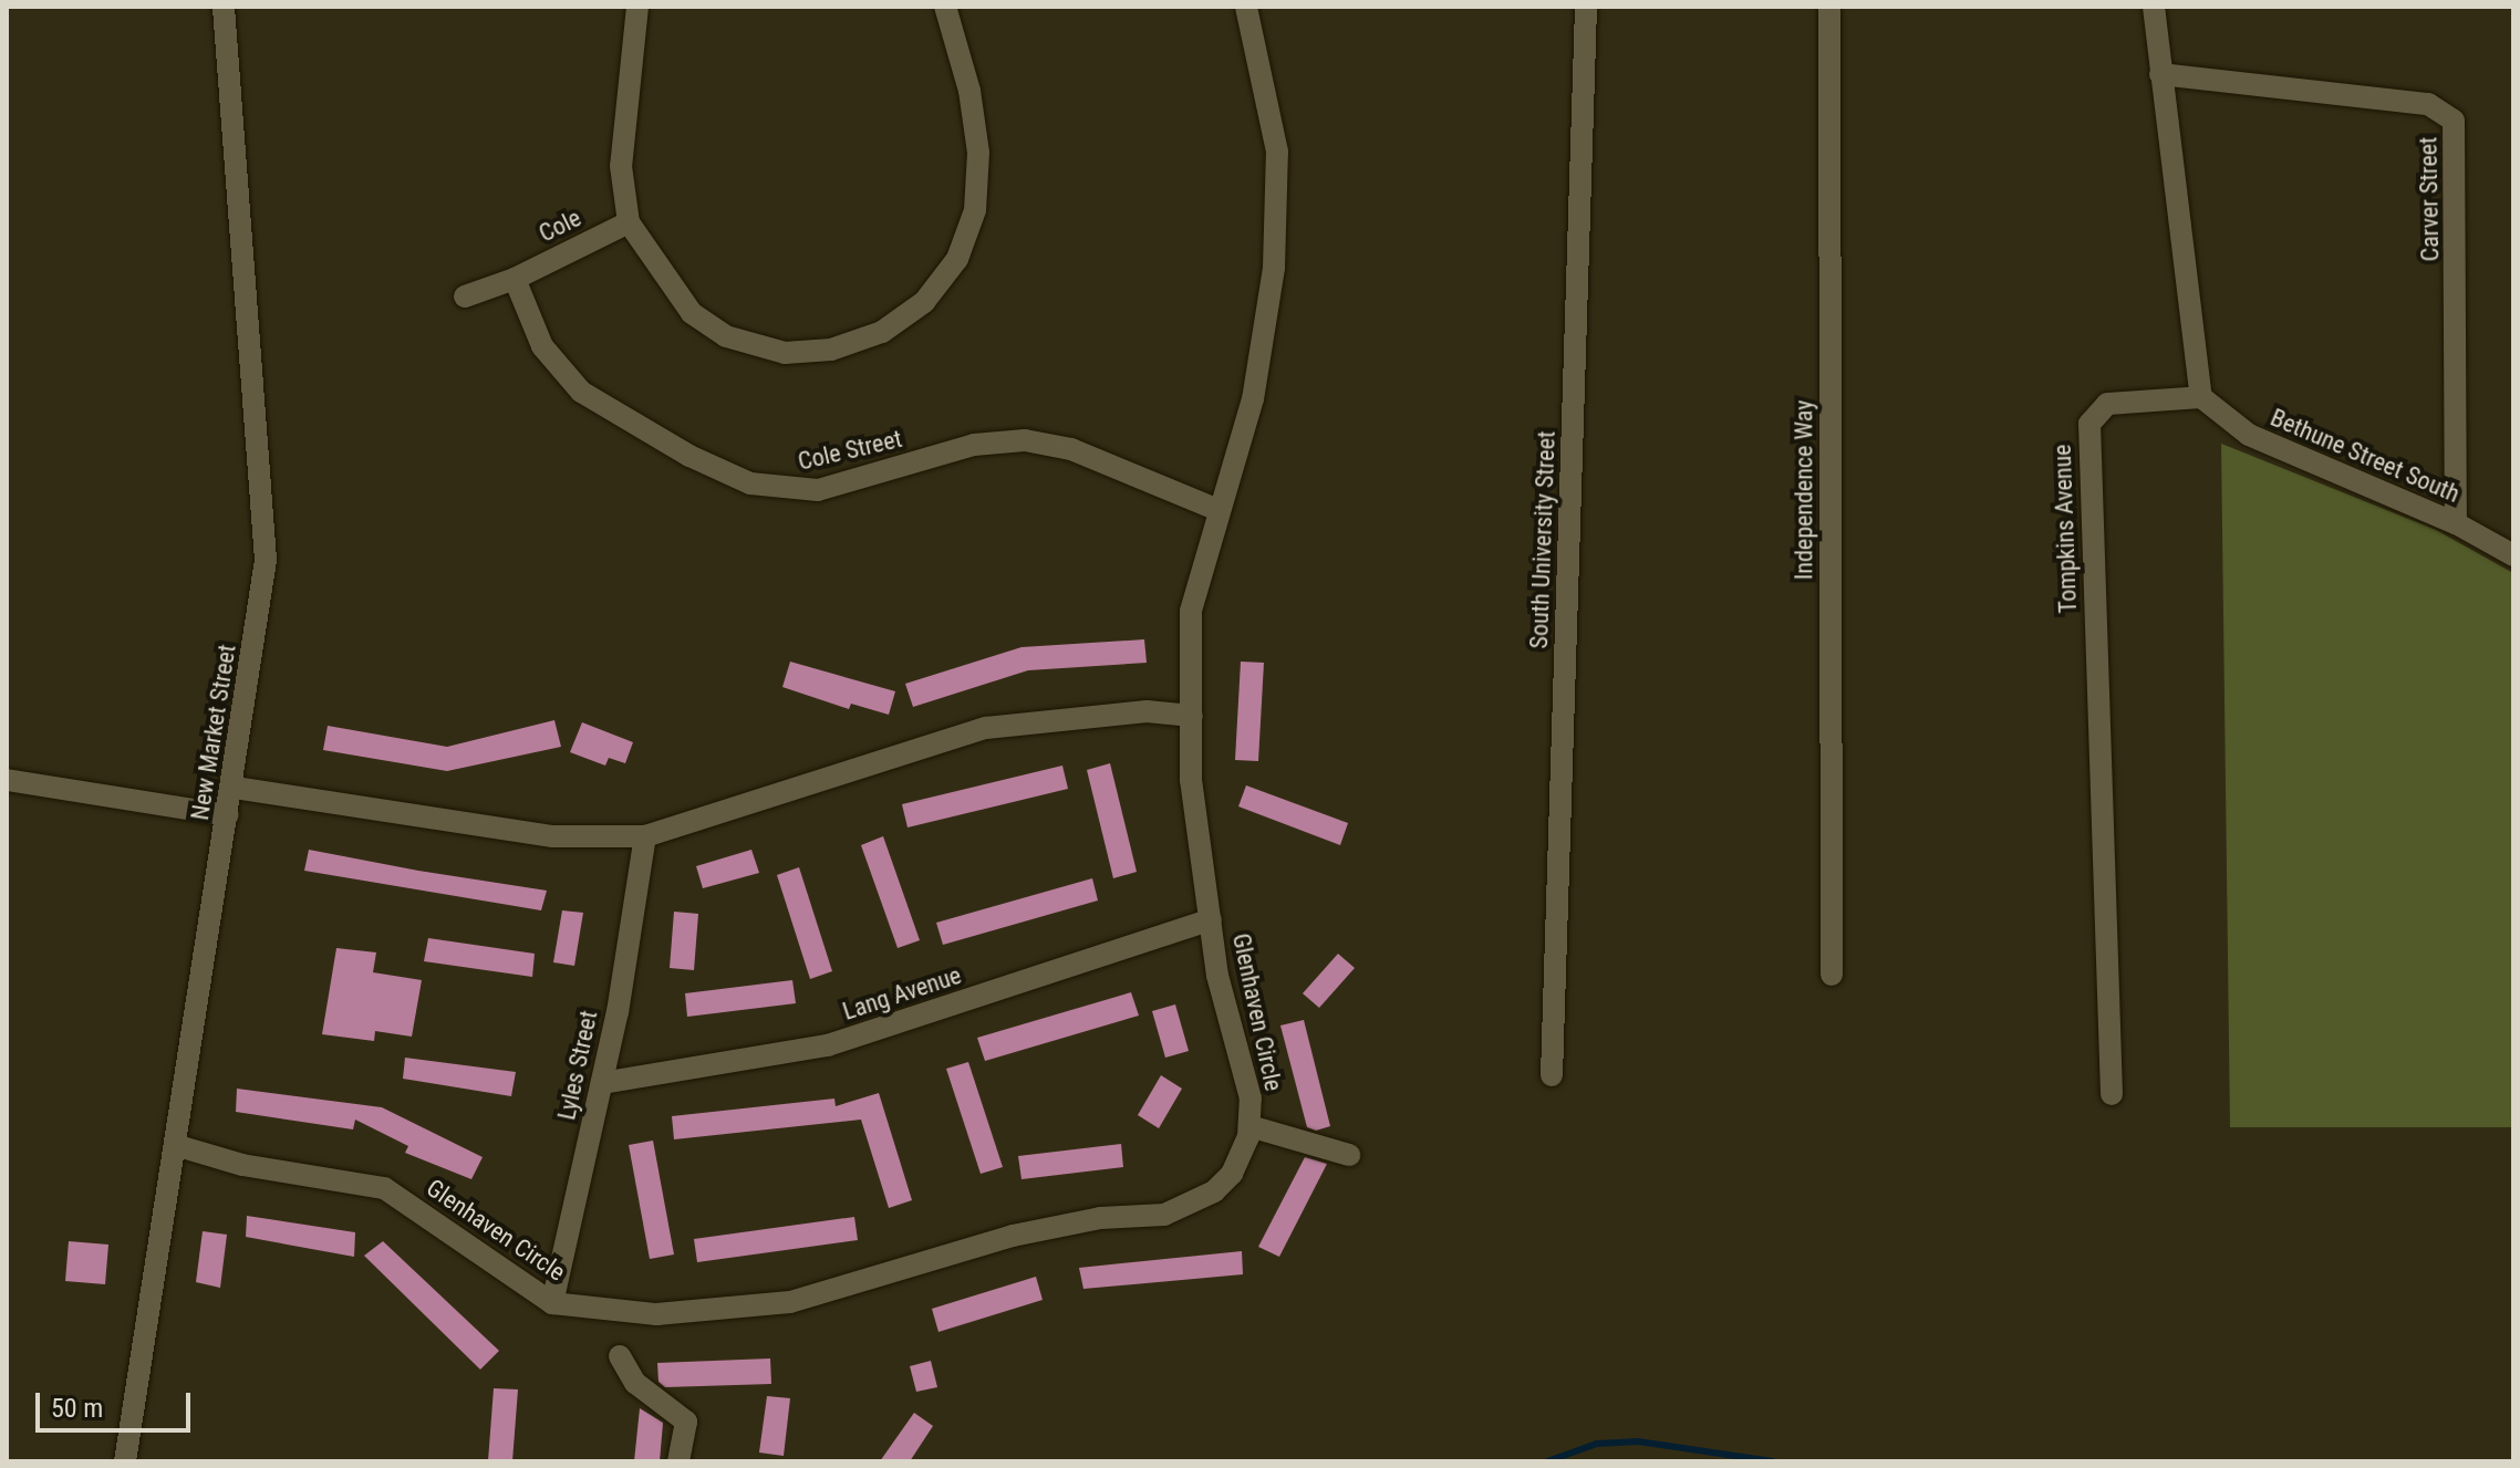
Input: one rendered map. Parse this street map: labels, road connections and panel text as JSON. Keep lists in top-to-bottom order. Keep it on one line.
{"streets":{"street":["Carver Street","Cole","Cole Street","Bethune Street South","Independence Way","Tompkins Avenue","South University Street","New Market Street","Lang Avenue","Glenhaven Circle","Lyles Street"]},"crossings":[["Carver Street","Bethune Street South"],["Cole","Cole Street"],["Cole Street","Glenhaven Circle"],["Bethune Street South","Tompkins Avenue"],["New Market Street","Glenhaven Circle"],["Lang Avenue","Glenhaven Circle"],["Lang Avenue","Lyles Street"],["Glenhaven Circle","Lyles Street"]],"scale_bar":"50 m"}
